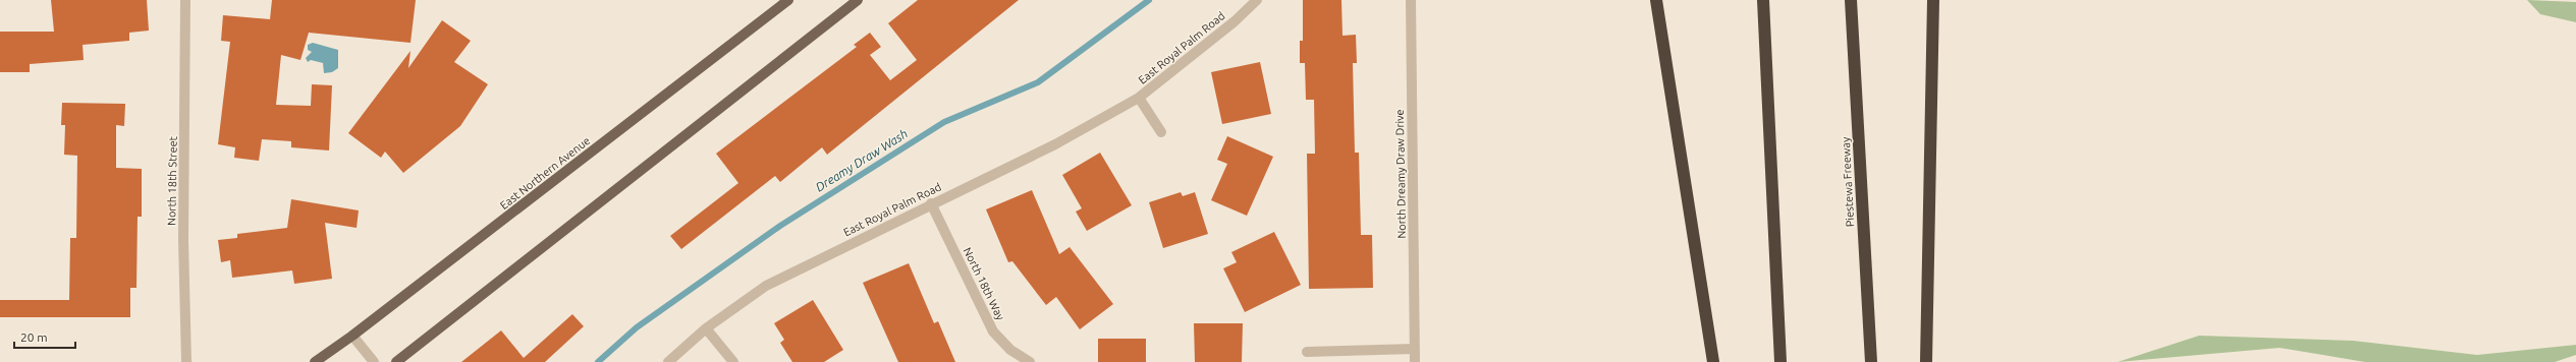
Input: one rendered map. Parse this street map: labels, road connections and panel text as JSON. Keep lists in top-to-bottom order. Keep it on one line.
{"streets":{"highway":["Piestewa Freeway"],"main road":["East Northern Avenue"],"street":["East Royal Palm Road","North Dreamy Draw Drive","North 18th Street","North 18th Way"]},"crossings":[["East Royal Palm Road","North 18th Way"]],"water":["Dreamy Draw Wash"],"scale_bar":"20 m"}
